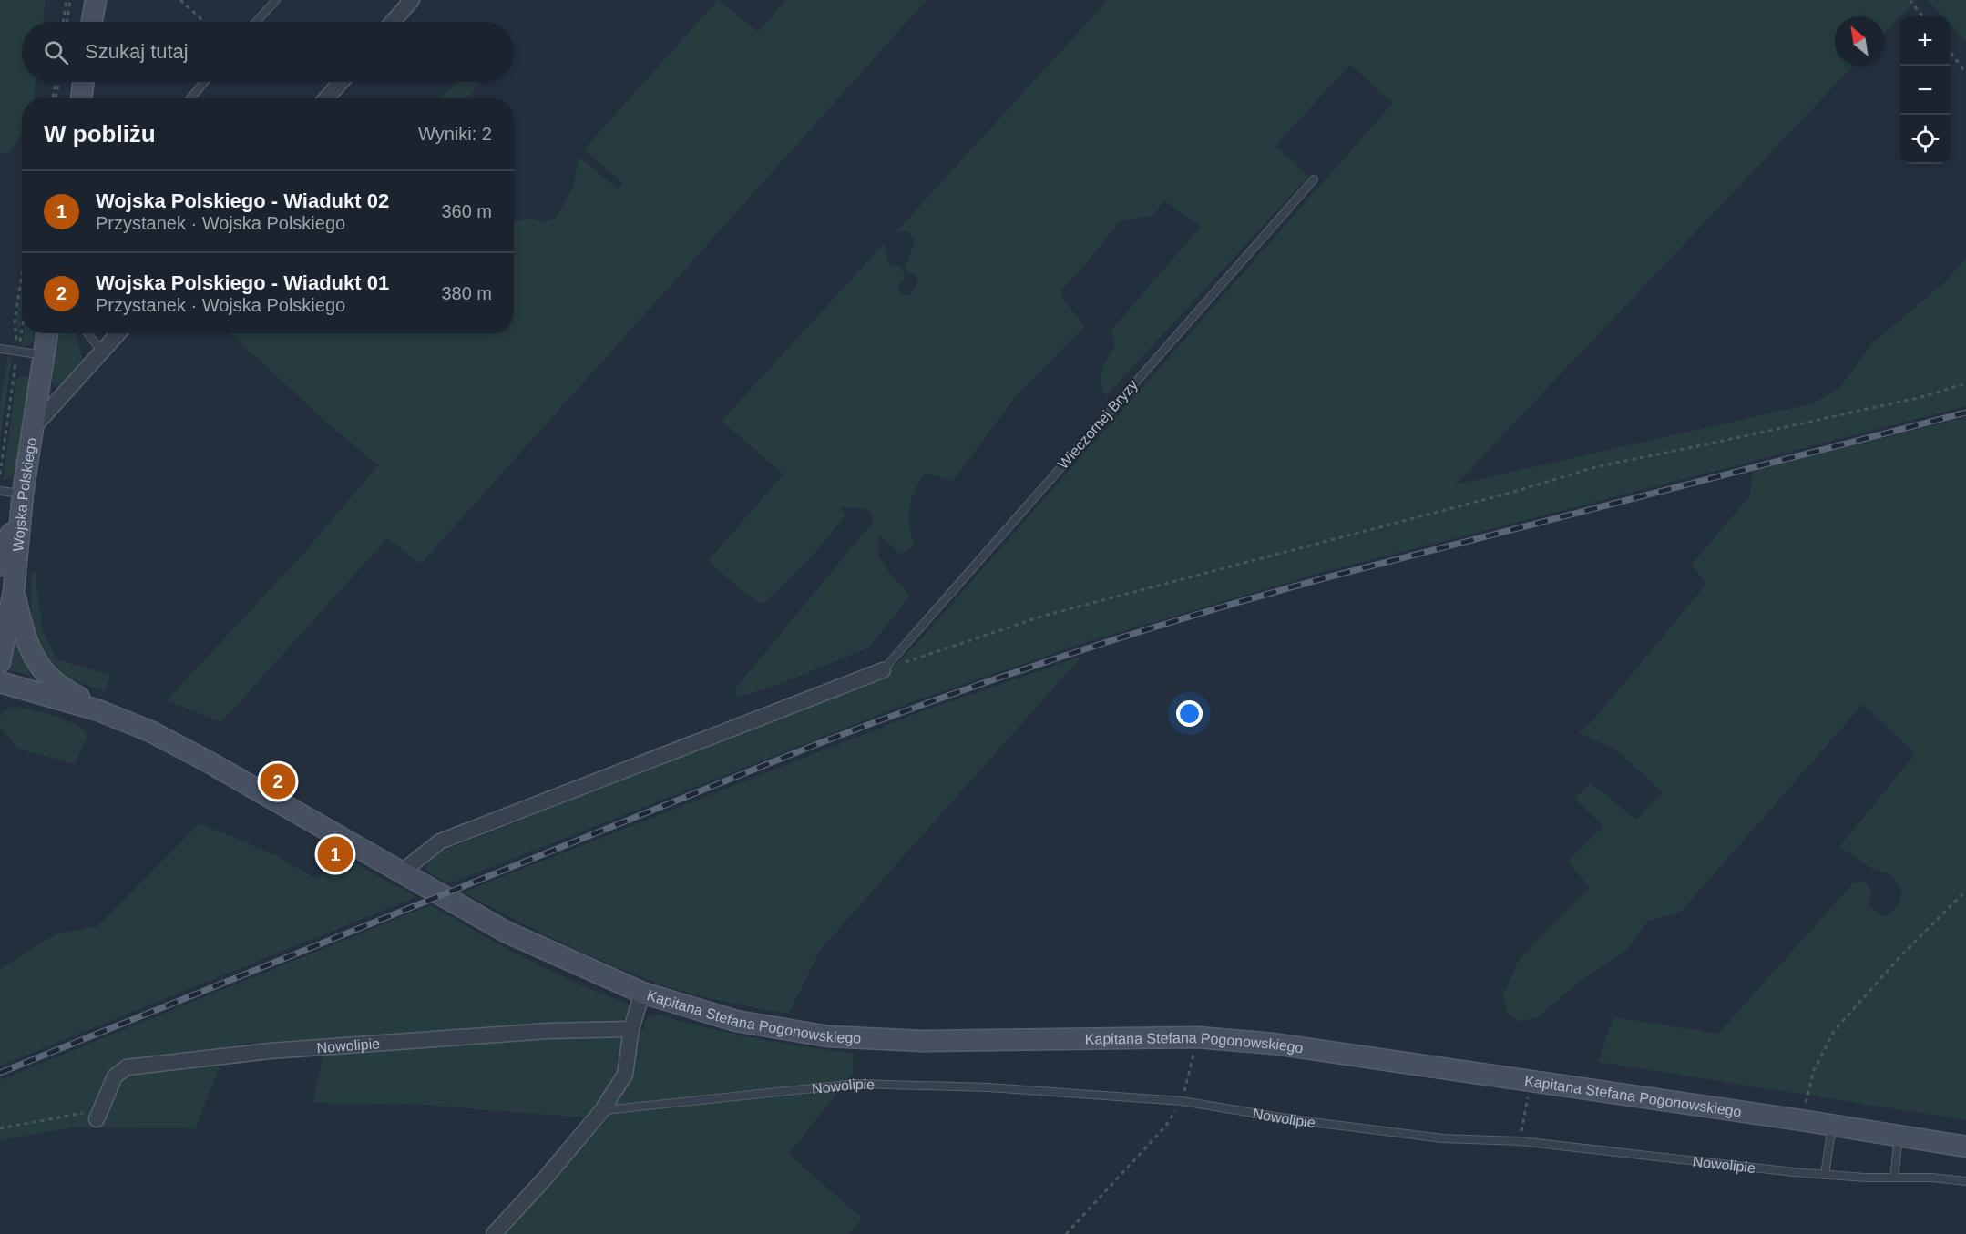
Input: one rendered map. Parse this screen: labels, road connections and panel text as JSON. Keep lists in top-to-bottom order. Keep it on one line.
{"streets":{"main road":["Wojska Polskiego","Kapitana Stefana Pogonowskiego"],"street":["Nowolipie"],"lane":["Wieczornej Bryzy"]},"north":"top left","page":{"map_buttons":["+","−"],"search":"Szukaj tutaj","heading":["W pobliżu","Wyniki: 2"],"list":[{"mark":"1","name":"Wojska Polskiego - Wiadukt 02","note":"Przystanek · Wojska Polskiego","value":"360 m"},{"mark":"2","name":"Wojska Polskiego - Wiadukt 01","note":"Przystanek · Wojska Polskiego","value":"380 m"}],"pins":["2","1"]}}
